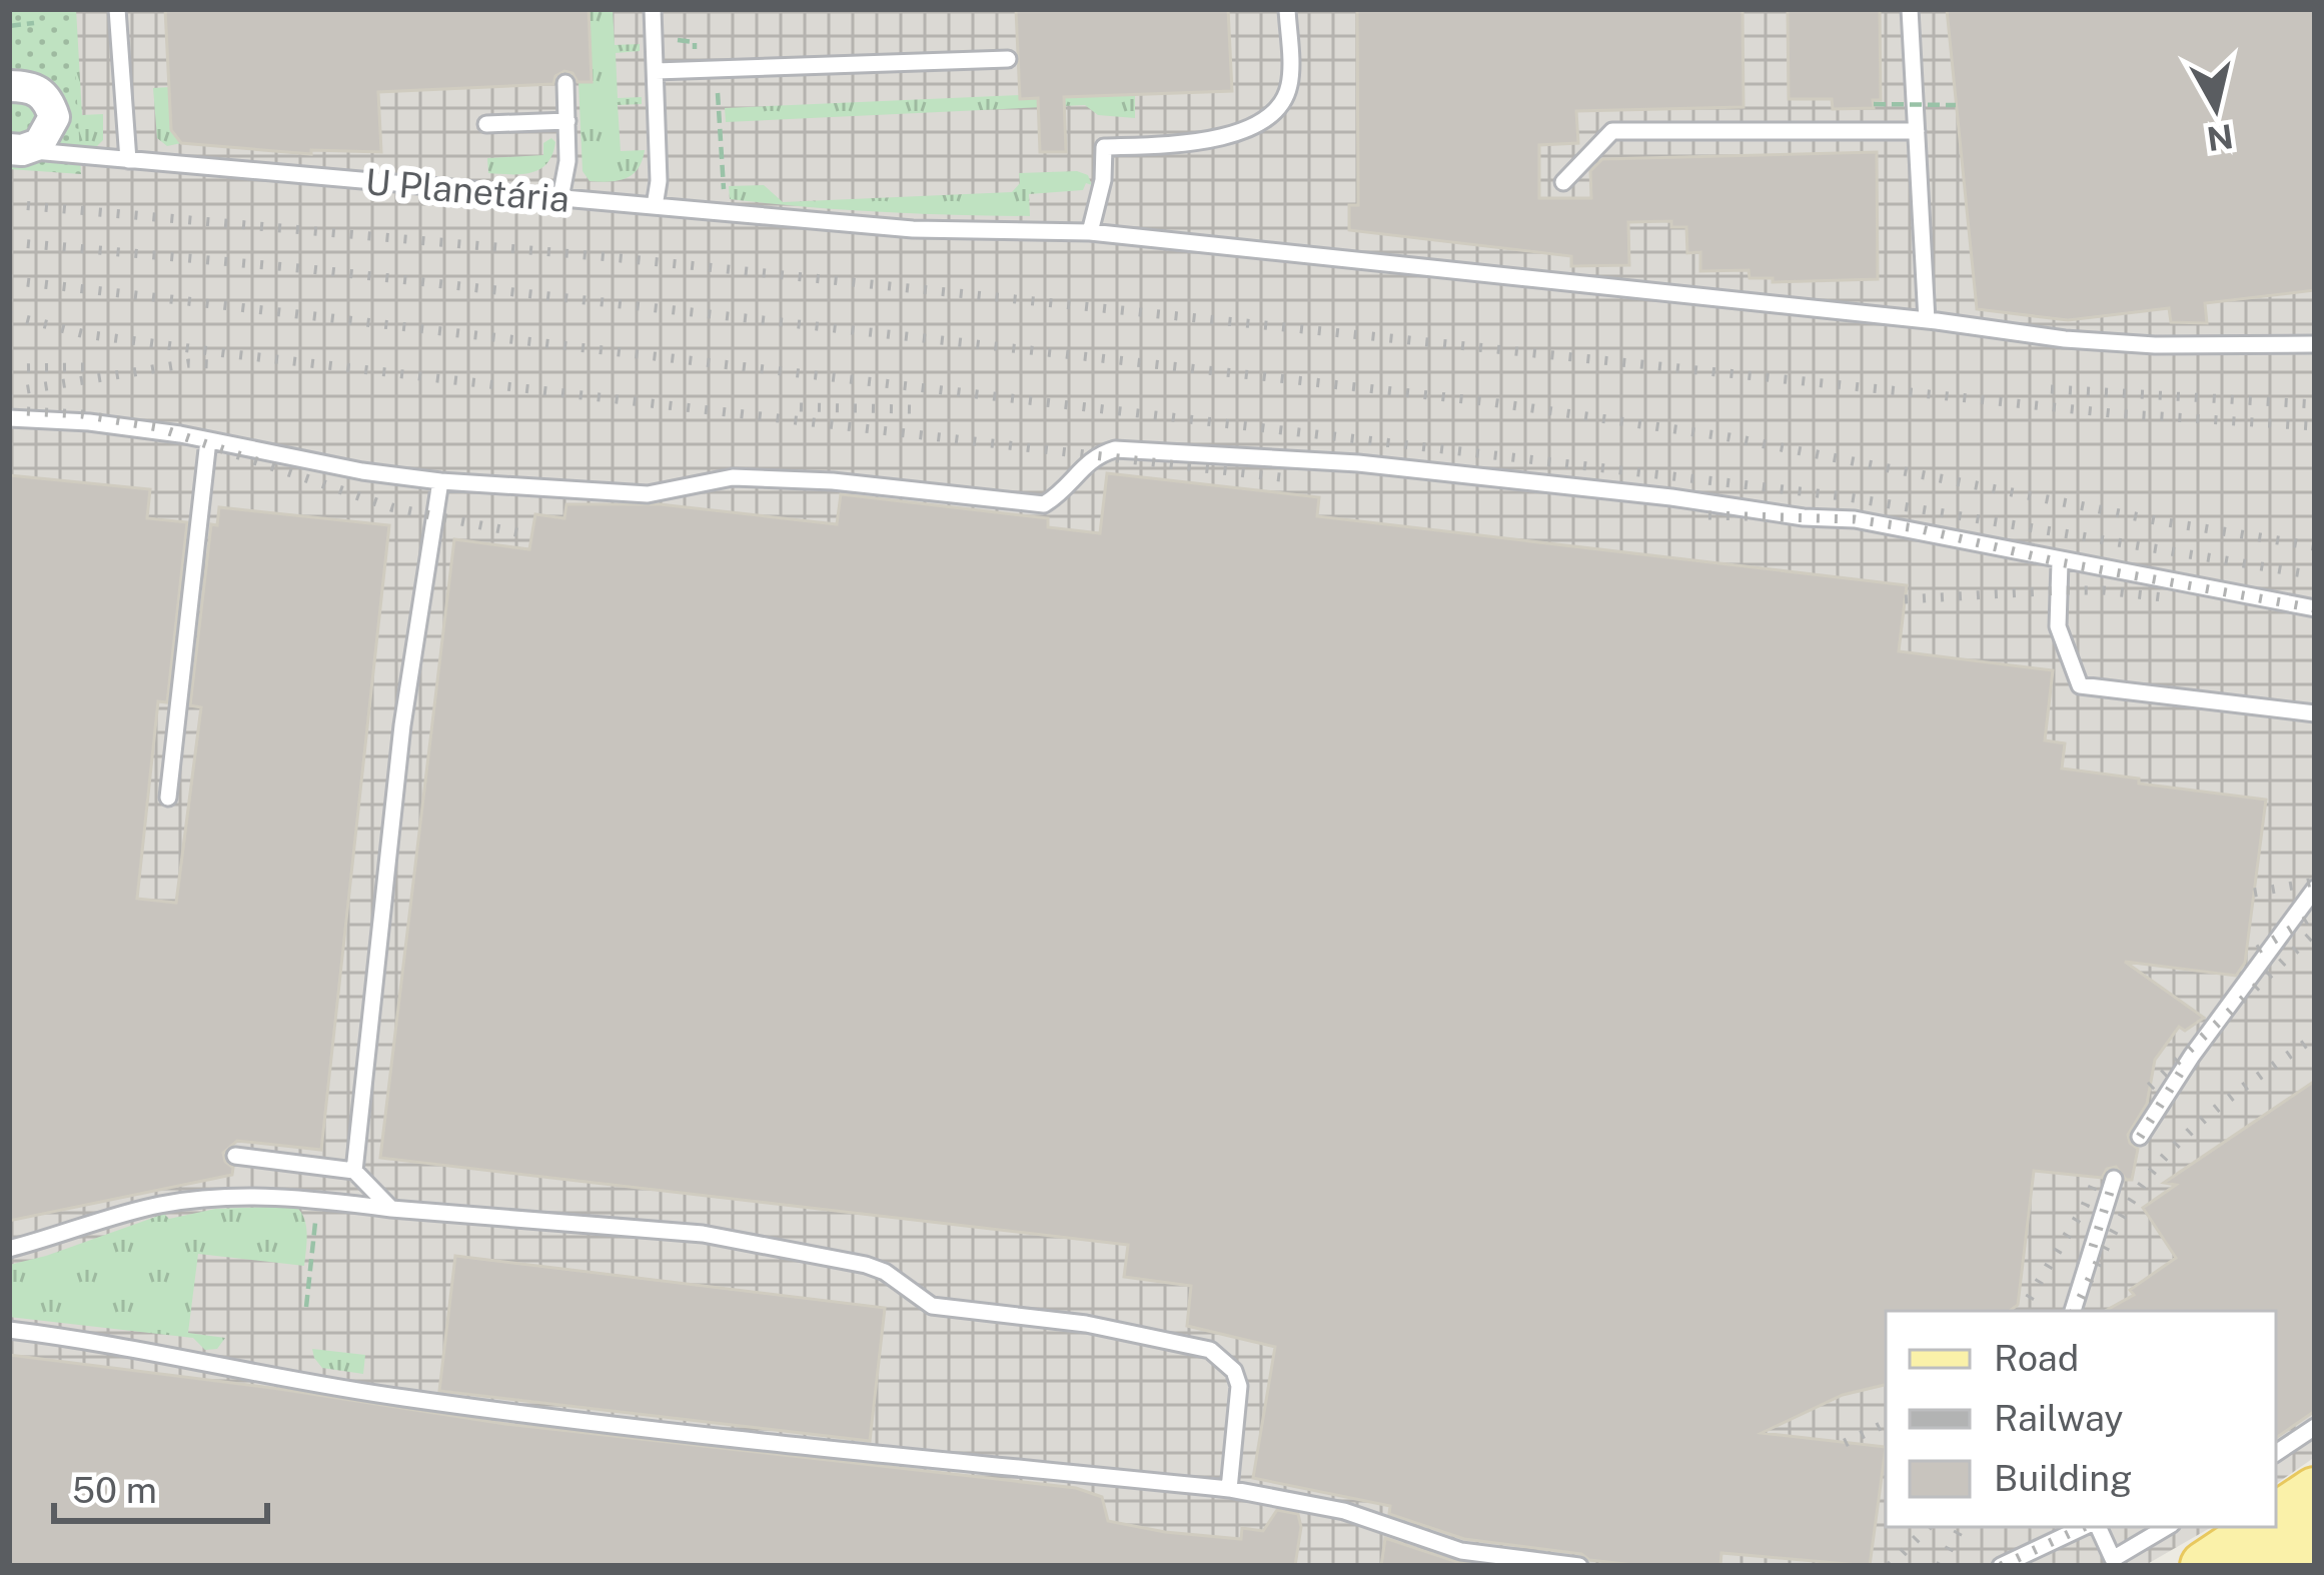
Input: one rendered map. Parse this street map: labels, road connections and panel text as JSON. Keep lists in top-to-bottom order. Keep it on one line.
{"streets":{"street":["U Planetária"]},"legend":["Road","Railway","Building"],"scale_bar":"50 m","north":"bottom"}
